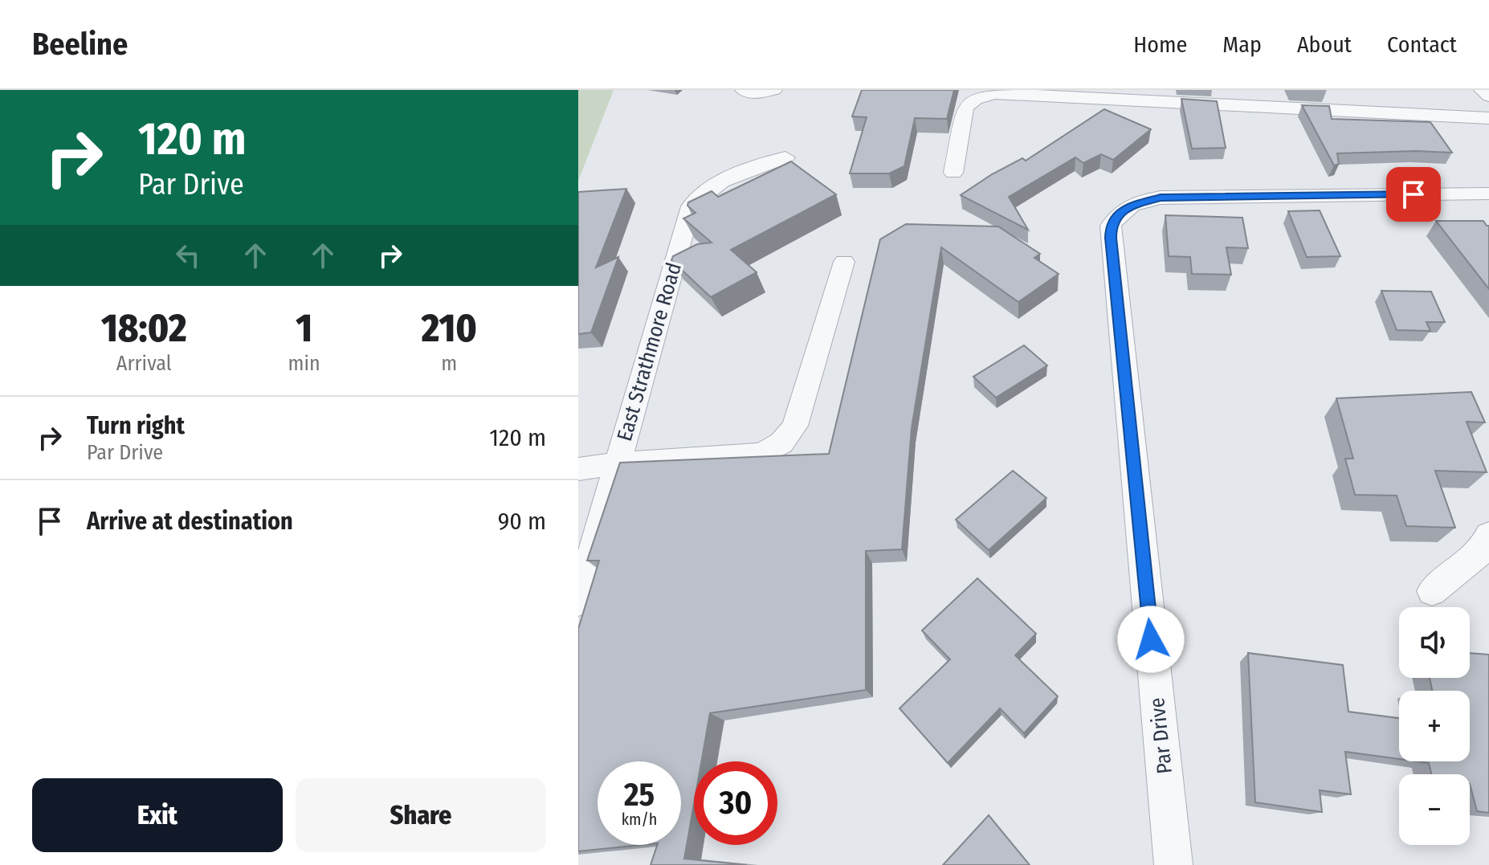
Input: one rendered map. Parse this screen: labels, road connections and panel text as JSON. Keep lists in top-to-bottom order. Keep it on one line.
{"streets":{"street":["East Strathmore Road","Par Drive"]},"page":{"header":"Beeline","nav":["Home","Map","About","Contact"],"turn":["120 m","Par Drive"],"eta":["18:02","Arrival","1","min","210","m"],"list":[{"name":"Turn right","note":"Par Drive","value":"120 m"},{"name":"Arrive at destination","value":"90 m"}],"map_buttons":["+","−"],"speed":"25 km/h","limit":"30","buttons":["Exit","Share"]}}
